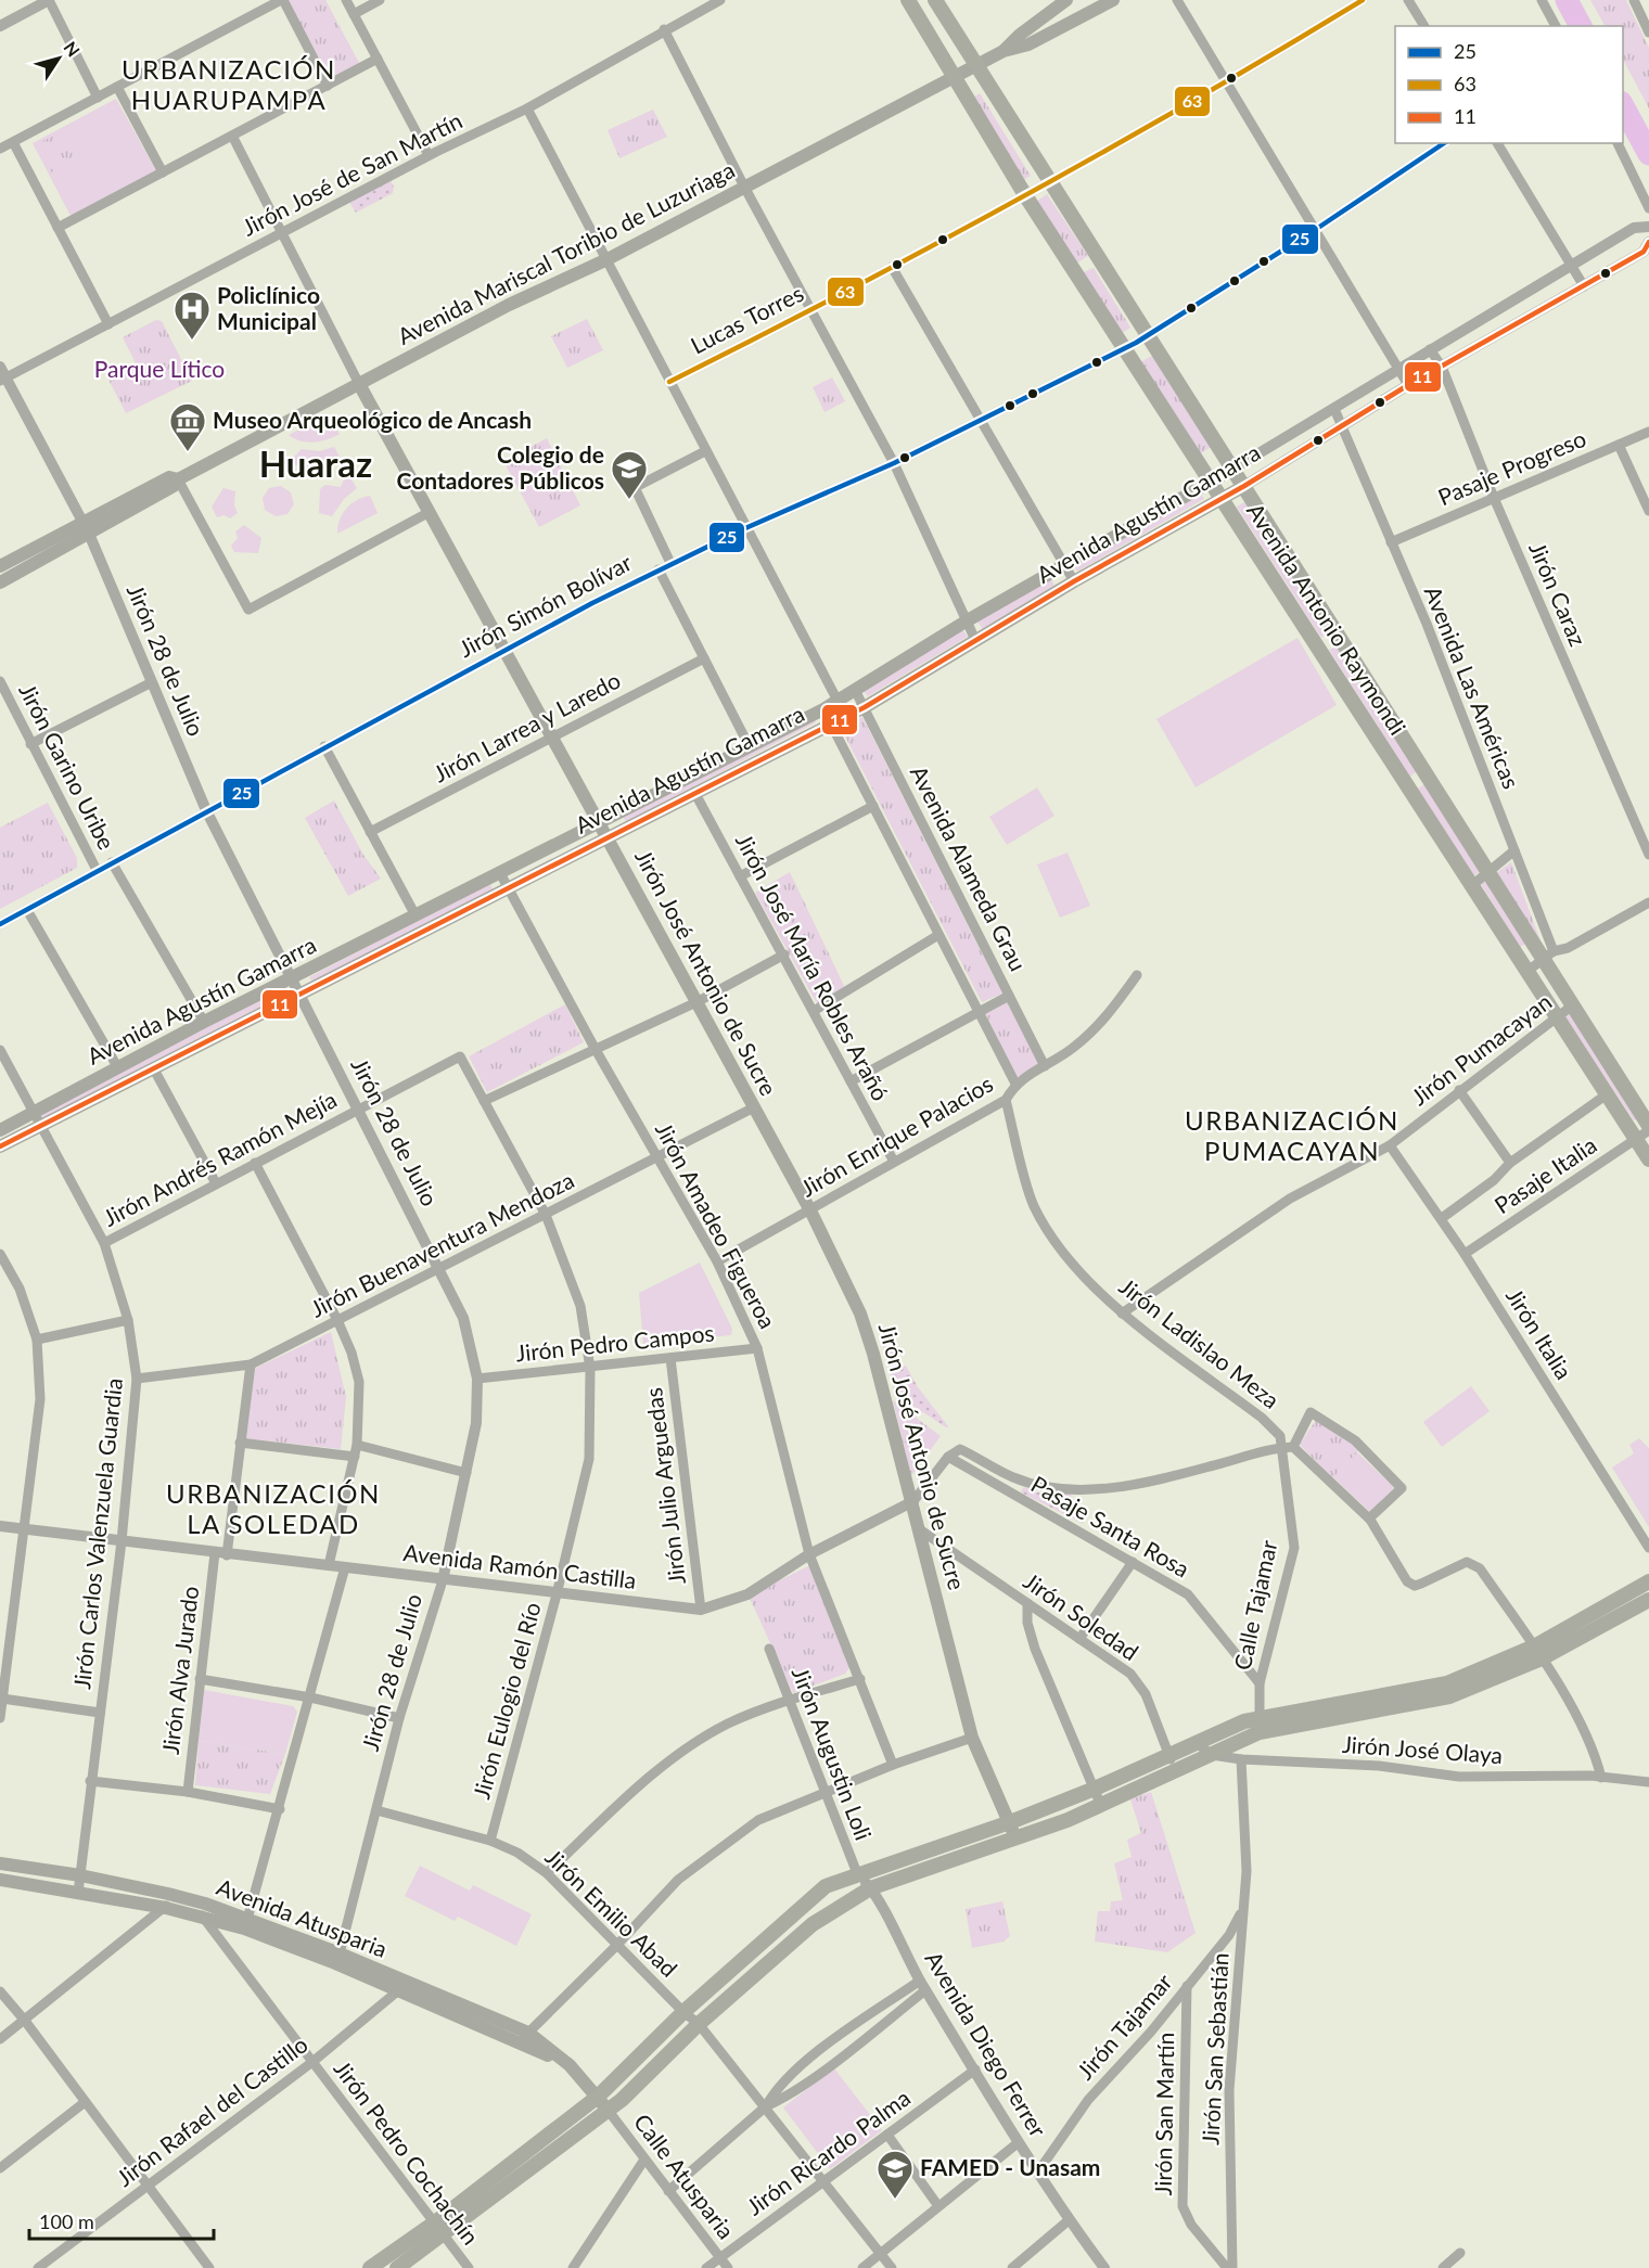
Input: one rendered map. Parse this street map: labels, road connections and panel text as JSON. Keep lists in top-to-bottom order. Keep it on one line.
{"streets":{"main road":["Avenida Mariscal Toribio de Luzuriaga","Avenida Agustín Gamarra","Avenida Antonio Raymondi","Jirón José Antonio de Sucre","Avenida Atusparia"],"street":["Jirón José de San Martín","Lucas Torres","Pasaje Progreso","Jirón Caraz","Jirón Simón Bolívar","Jirón 28 de Julio","Avenida Las Américas","Jirón Larrea y Laredo","Jirón Garino Uribe","Avenida Alameda Grau","Jirón José María Robles Arañó","Jirón Pumacayan","Jirón Enrique Palacios","Jirón Andrés Ramón Mejía","Pasaje Italia","Jirón Amadeo Figueroa","Jirón Buenaventura Mendoza","Jirón Italia","Jirón Pedro Campos","Jirón Ladislao Meza","Jirón Julio Arguedas","Pasaje Santa Rosa","Jirón Carlos Valenzuela Guardia","Avenida Ramón Castilla","Calle Tajamar","Jirón Soledad","Jirón Alva Jurado","Jirón Eulogio del Río","Jirón José Olaya","Jirón Augustin Loli","Jirón Emilio Abad","Jirón Tajamar","Avenida Diego Ferrer","Jirón San Sebastián","Jirón Rafael del Castillo","Jirón San Martín","Jirón Pedro Cochachín","Jirón Ricardo Palma","Calle Atusparia"]},"crossings":[["Jirón José de San Martín","Jirón 28 de Julio"],["Jirón José de San Martín","Jirón José Antonio de Sucre"],["Avenida Mariscal Toribio de Luzuriaga","Avenida Antonio Raymondi"],["Avenida Mariscal Toribio de Luzuriaga","Jirón 28 de Julio"],["Avenida Mariscal Toribio de Luzuriaga","Jirón José Antonio de Sucre"],["Lucas Torres","Avenida Antonio Raymondi"],["Pasaje Progreso","Jirón Caraz"],["Pasaje Progreso","Avenida Las Américas"],["Avenida Agustín Gamarra","Jirón Caraz"],["Avenida Agustín Gamarra","Avenida Antonio Raymondi"],["Avenida Agustín Gamarra","Jirón 28 de Julio"],["Avenida Agustín Gamarra","Avenida Las Américas"],["Avenida Agustín Gamarra","Avenida Alameda Grau"],["Avenida Agustín Gamarra","Jirón José María Robles Arañó"],["Avenida Agustín Gamarra","Jirón José Antonio de Sucre"],["Avenida Agustín Gamarra","Jirón Amadeo Figueroa"],["Avenida Agustín Gamarra","Jirón Carlos Valenzuela Guardia"],["Jirón Simón Bolívar","Avenida Antonio Raymondi"],["Jirón Simón Bolívar","Jirón 28 de Julio"],["Jirón Simón Bolívar","Jirón Garino Uribe"],["Jirón Simón Bolívar","Jirón José Antonio de Sucre"],["Avenida Antonio Raymondi","Avenida Las Américas"],["Avenida Antonio Raymondi","Jirón Pumacayan"],["Avenida Antonio Raymondi","Pasaje Italia"],["Jirón 28 de Julio","Jirón Andrés Ramón Mejía"],["Jirón 28 de Julio","Jirón Buenaventura Mendoza"],["Jirón 28 de Julio","Jirón Pedro Campos"],["Jirón 28 de Julio","Avenida Ramón Castilla"],["Jirón 28 de Julio","Jirón Emilio Abad"],["Jirón 28 de Julio","Avenida Atusparia"],["Jirón Larrea y Laredo","Jirón José Antonio de Sucre"],["Avenida Alameda Grau","Jirón Enrique Palacios"],["Jirón José María Robles Arañó","Jirón Enrique Palacios"],["Jirón José Antonio de Sucre","Jirón Enrique Palacios"],["Jirón José Antonio de Sucre","Jirón Buenaventura Mendoza"],["Jirón José Antonio de Sucre","Avenida Ramón Castilla"],["Jirón José Antonio de Sucre","Jirón Soledad"],["Jirón Pumacayan","Jirón Italia"],["Jirón Pumacayan","Jirón Ladislao Meza"],["Jirón Enrique Palacios","Jirón Amadeo Figueroa"],["Jirón Enrique Palacios","Jirón Ladislao Meza"],["Jirón Andrés Ramón Mejía","Jirón Carlos Valenzuela Guardia"],["Jirón Andrés Ramón Mejía","Jirón Eulogio del Río"],["Pasaje Italia","Jirón Italia"],["Jirón Amadeo Figueroa","Jirón Buenaventura Mendoza"],["Jirón Amadeo Figueroa","Jirón Pedro Campos"],["Jirón Amadeo Figueroa","Avenida Ramón Castilla"],["Jirón Buenaventura Mendoza","Jirón Carlos Valenzuela Guardia"],["Jirón Buenaventura Mendoza","Jirón Alva Jurado"],["Jirón Buenaventura Mendoza","Jirón Eulogio del Río"],["Jirón Pedro Campos","Jirón Julio Arguedas"],["Jirón Pedro Campos","Jirón Eulogio del Río"],["Jirón Ladislao Meza","Calle Tajamar"],["Jirón Ladislao Meza","Jirón José Olaya"],["Jirón Julio Arguedas","Avenida Ramón Castilla"],["Pasaje Santa Rosa","Avenida Ramón Castilla"],["Pasaje Santa Rosa","Calle Tajamar"],["Jirón Carlos Valenzuela Guardia","Avenida Ramón Castilla"],["Jirón Carlos Valenzuela Guardia","Avenida Atusparia"],["Avenida Ramón Castilla","Jirón Alva Jurado"],["Avenida Ramón Castilla","Jirón Eulogio del Río"],["Jirón Eulogio del Río","Jirón Emilio Abad"],["Jirón Augustin Loli","Avenida Diego Ferrer"],["Jirón Emilio Abad","Jirón Ricardo Palma"],["Avenida Atusparia","Jirón Rafael del Castillo"],["Avenida Atusparia","Jirón Pedro Cochachín"],["Avenida Atusparia","Calle Atusparia"],["Jirón Tajamar","Avenida Diego Ferrer"],["Jirón Tajamar","Jirón San Sebastián"],["Jirón Tajamar","Jirón San Martín"],["Avenida Diego Ferrer","Jirón Ricardo Palma"],["Jirón Rafael del Castillo","Jirón Pedro Cochachín"],["Jirón Ricardo Palma","Calle Atusparia"]],"districts":["URBANIZACIÓN HUARUPAMPA","Huaraz","URBANIZACIÓN PUMACAYAN","URBANIZACIÓN LA SOLEDAD"],"parks":["Parque Lítico"],"places":{"hospital":["Policlínico Municipal"],"museum":["Museo Arqueológico de Ancash"],"school or university":["Colegio de Contadores Públicos","FAMED - Unasam"]},"lines":["transit line 63","transit line 25","transit line 11"],"legend":["25","63","11"],"scale_bar":"100 m","north":"top right"}
